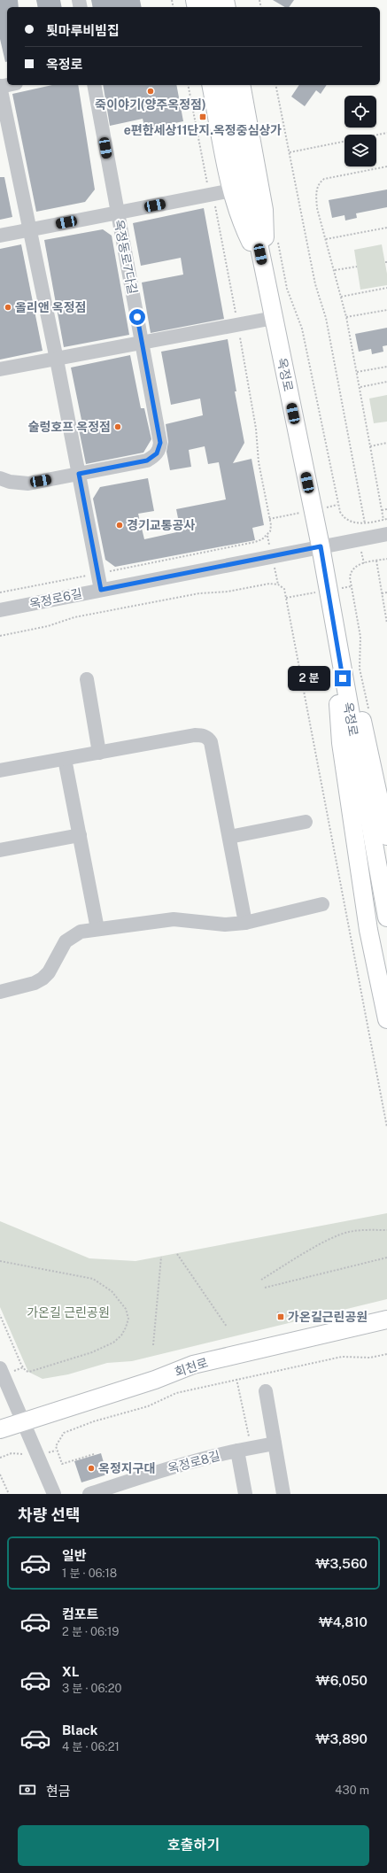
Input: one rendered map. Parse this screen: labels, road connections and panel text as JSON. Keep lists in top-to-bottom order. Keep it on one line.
{"streets":{"main road":["옥정로","회천로"],"street":["옥정동로7다길","옥정로6길","옥정로8길"]},"crossings":[["옥정로","옥정로6길"]],"parks":["가온길 근린공원"],"places":{"other":["죽이야기(양주옥정점)","올리앤 옥정점","술렁호프 옥정점","경기교통공사","옥정지구대"],"transit":["e편한세상11단지.옥정중심상가","가온길근린공원"]},"page":{"banner":["툇마루비빔집","옥정로"],"bubble":"2 분","heading":"차량 선택","list":[{"name":"일반","note":"1 분 · 06:18","value":"₩3,560"},{"name":"컴포트","note":"2 분 · 06:19","value":"₩4,810"},{"name":"XL","note":"3 분 · 06:20","value":"₩6,050"},{"name":"Black","note":"4 분 · 06:21","value":"₩3,890"}],"pay":["현금","430 m"],"buttons":"호출하기"}}
